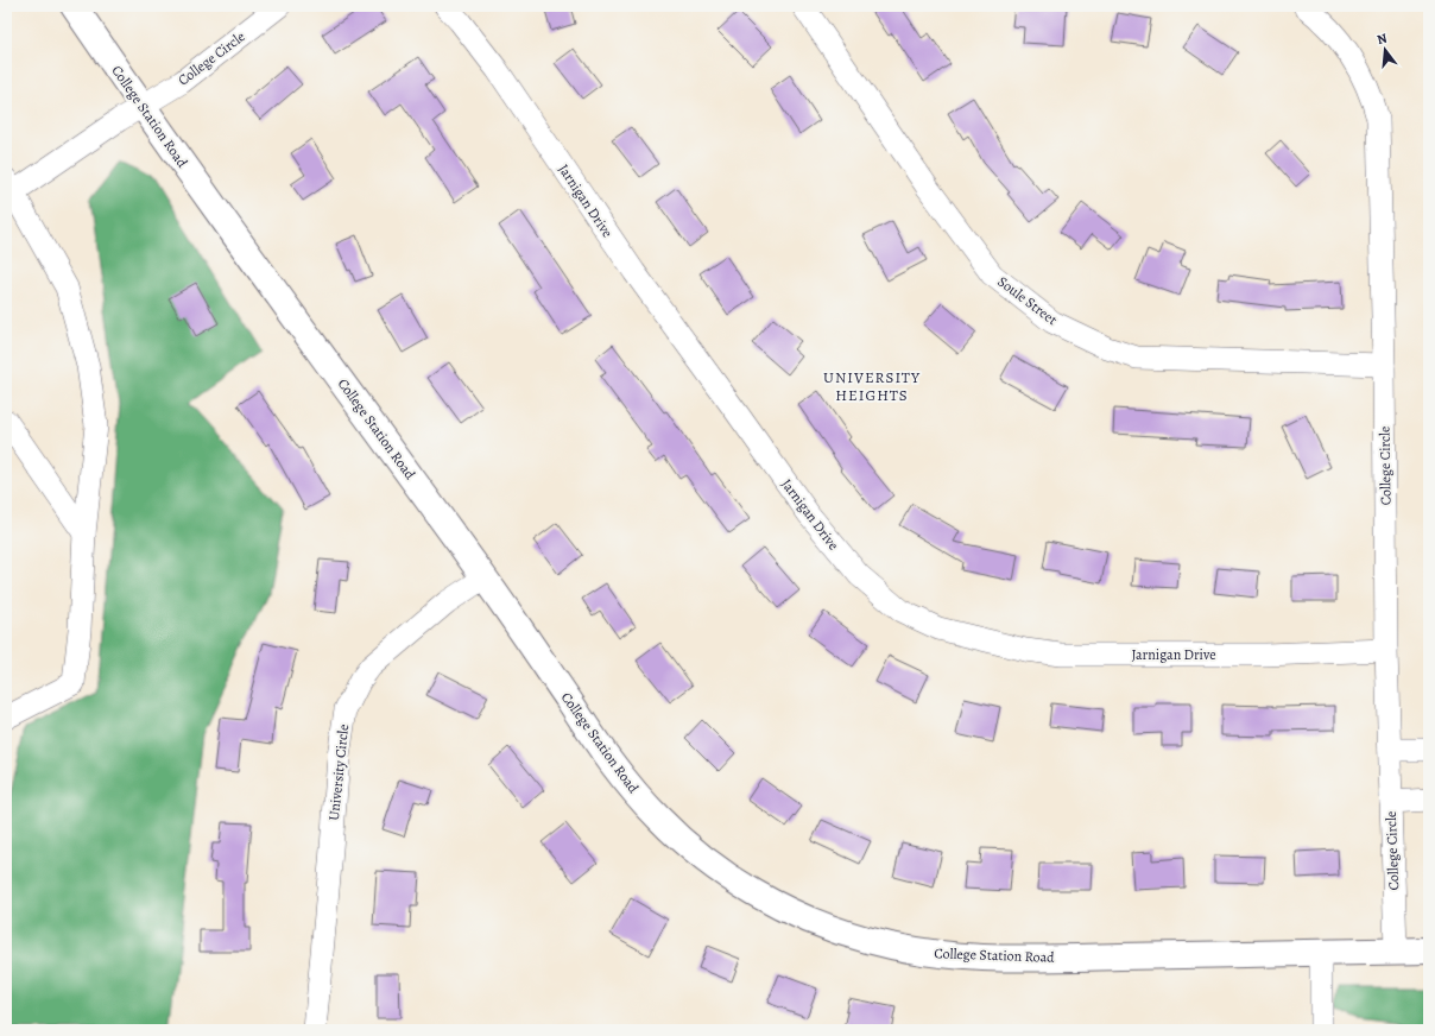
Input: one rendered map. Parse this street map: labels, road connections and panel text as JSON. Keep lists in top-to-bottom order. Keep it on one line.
{"streets":{"main road":["College Station Road"],"street":["College Circle","Jarnigan Drive","Soule Street","University Circle"]},"crossings":[["College Circle","College Station Road"],["College Circle","Jarnigan Drive"],["College Circle","Soule Street"],["College Station Road","University Circle"]],"districts":["UNIVERSITY HEIGHTS"],"north":"top"}
